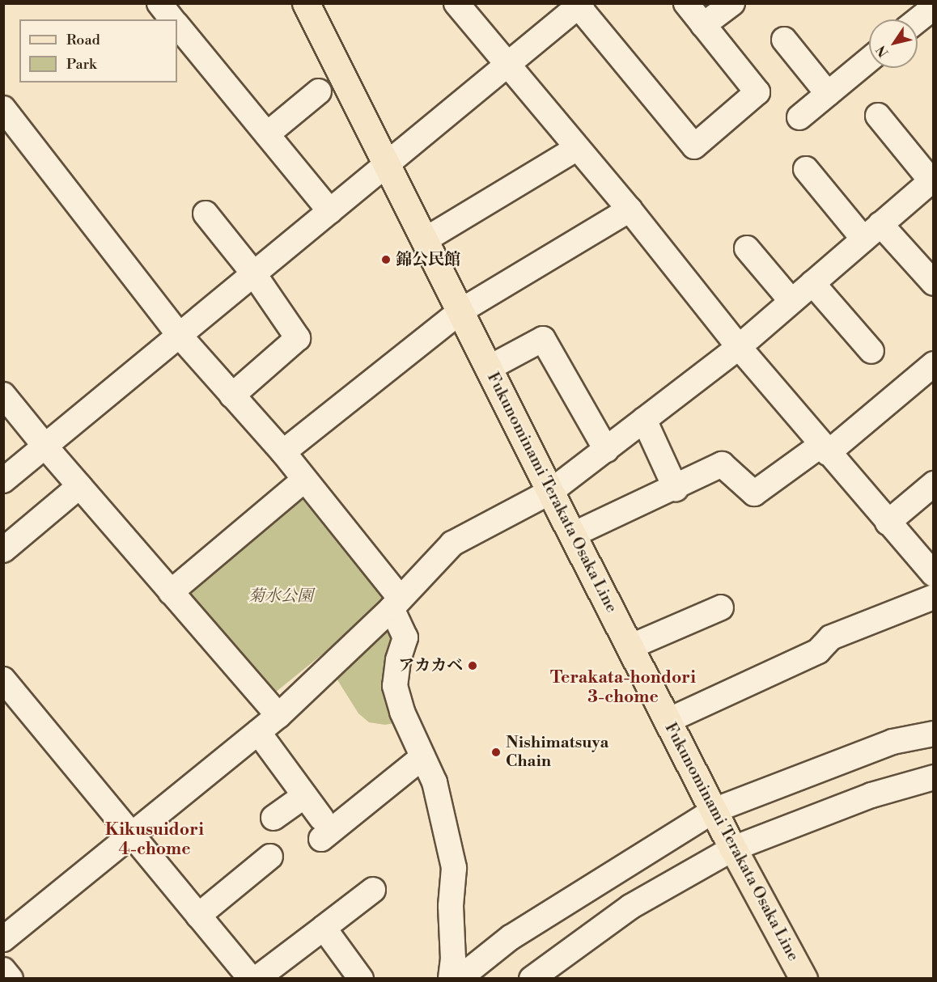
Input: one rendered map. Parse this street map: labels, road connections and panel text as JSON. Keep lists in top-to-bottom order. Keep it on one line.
{"streets":{"main road":["Fukunominami Terakata Osaka Line"]},"districts":["Terakata-hondori 3-chome","Kikusuidori 4-chome"],"parks":["菊水公園"],"places":["錦公民館","アカカベ","Nishimatsuya Chain"],"legend":["Road","Park"],"north":"bottom left"}
